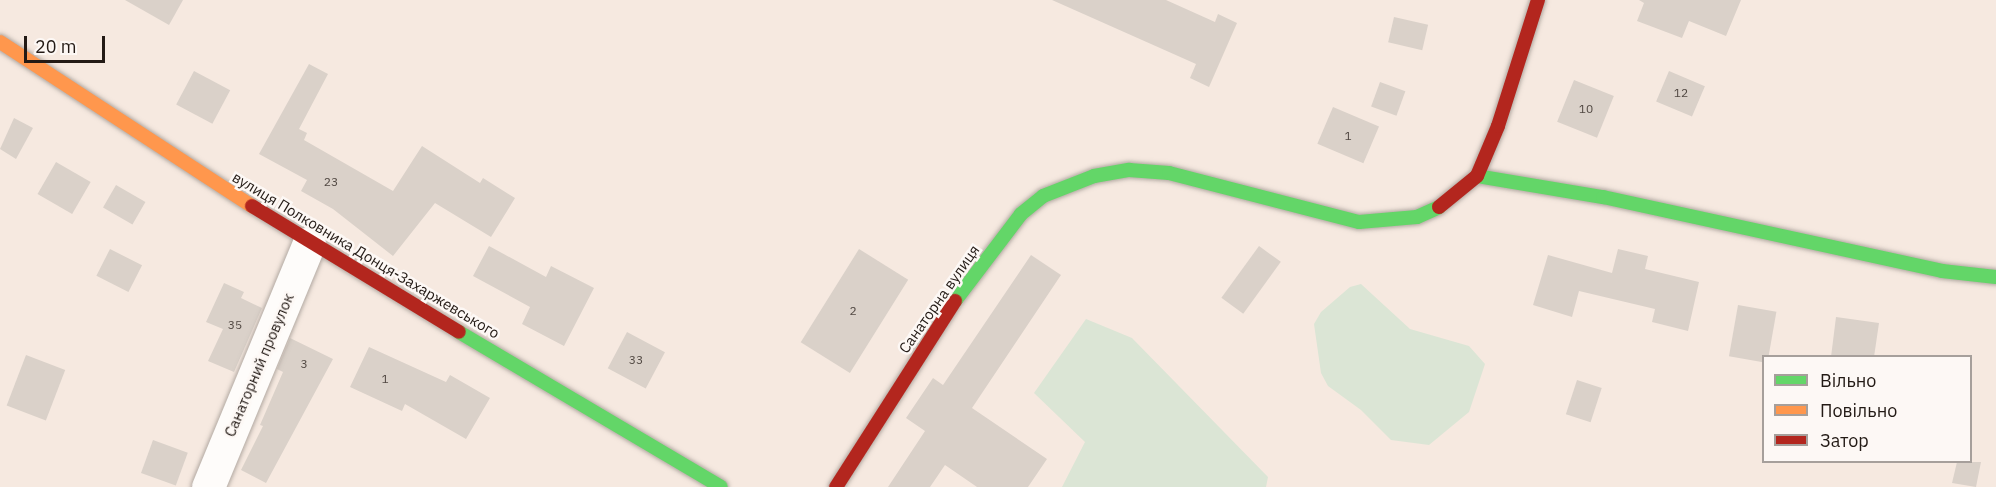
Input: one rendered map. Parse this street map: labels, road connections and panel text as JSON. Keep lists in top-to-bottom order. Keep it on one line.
{"streets":{"street":["вулиця Полковника Донця-Захаржевського","Санаторна вулиця","Санаторний провулок"]},"crossings":[["вулиця Полковника Донця-Захаржевського","Санаторний провулок"]],"house_numbers":["12","10","1","23","2","35","33","3","1"],"legend":["Вільно","Повільно","Затор"],"scale_bar":"20 m"}
